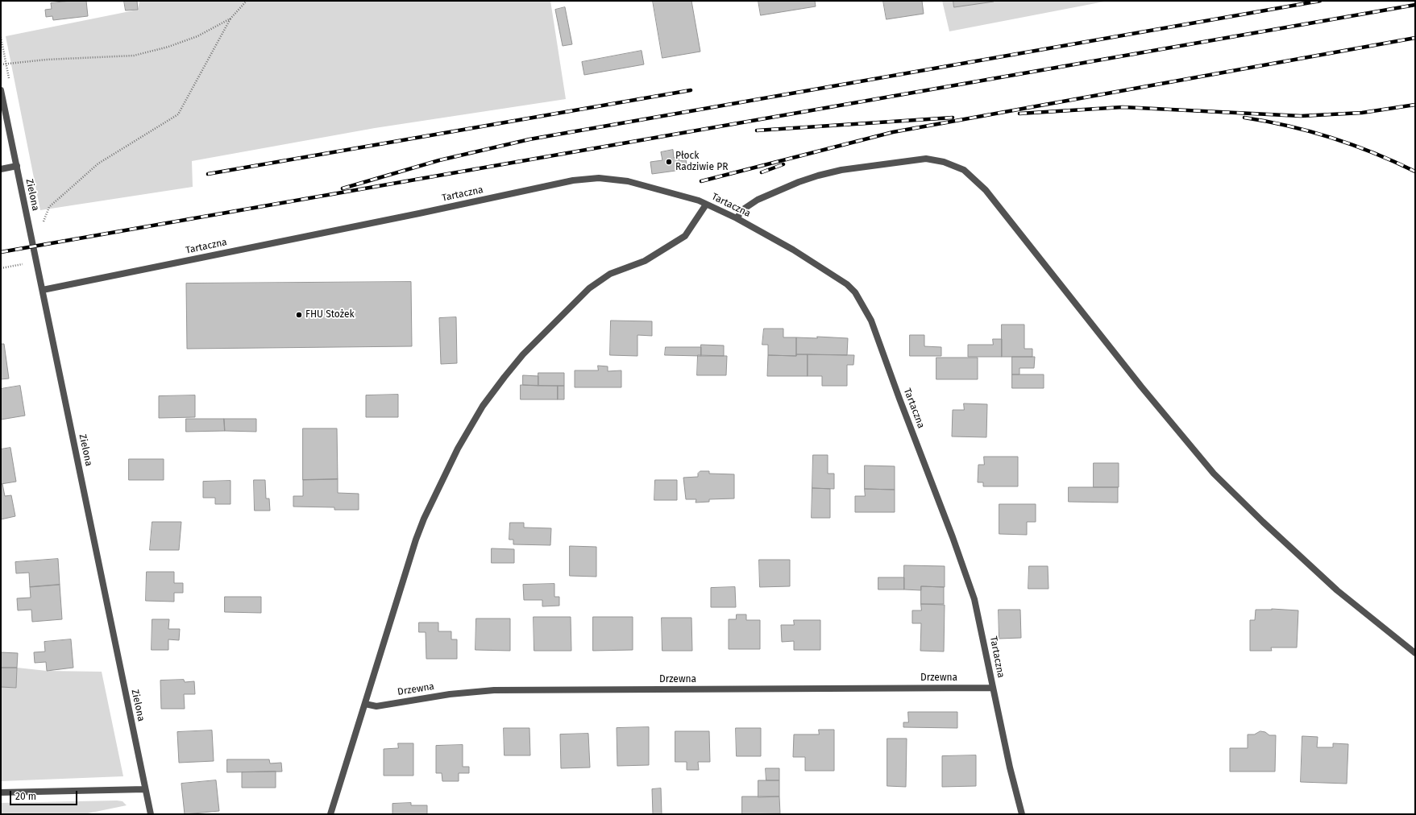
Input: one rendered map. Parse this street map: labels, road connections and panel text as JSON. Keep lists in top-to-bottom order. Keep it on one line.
{"streets":{"street":["Tartaczna","Zielona","Drzewna"]},"crossings":[["Tartaczna","Zielona"],["Tartaczna","Drzewna"]],"places":["Płock Radziwie PR","FHU Stożek"],"scale_bar":"20 m"}
